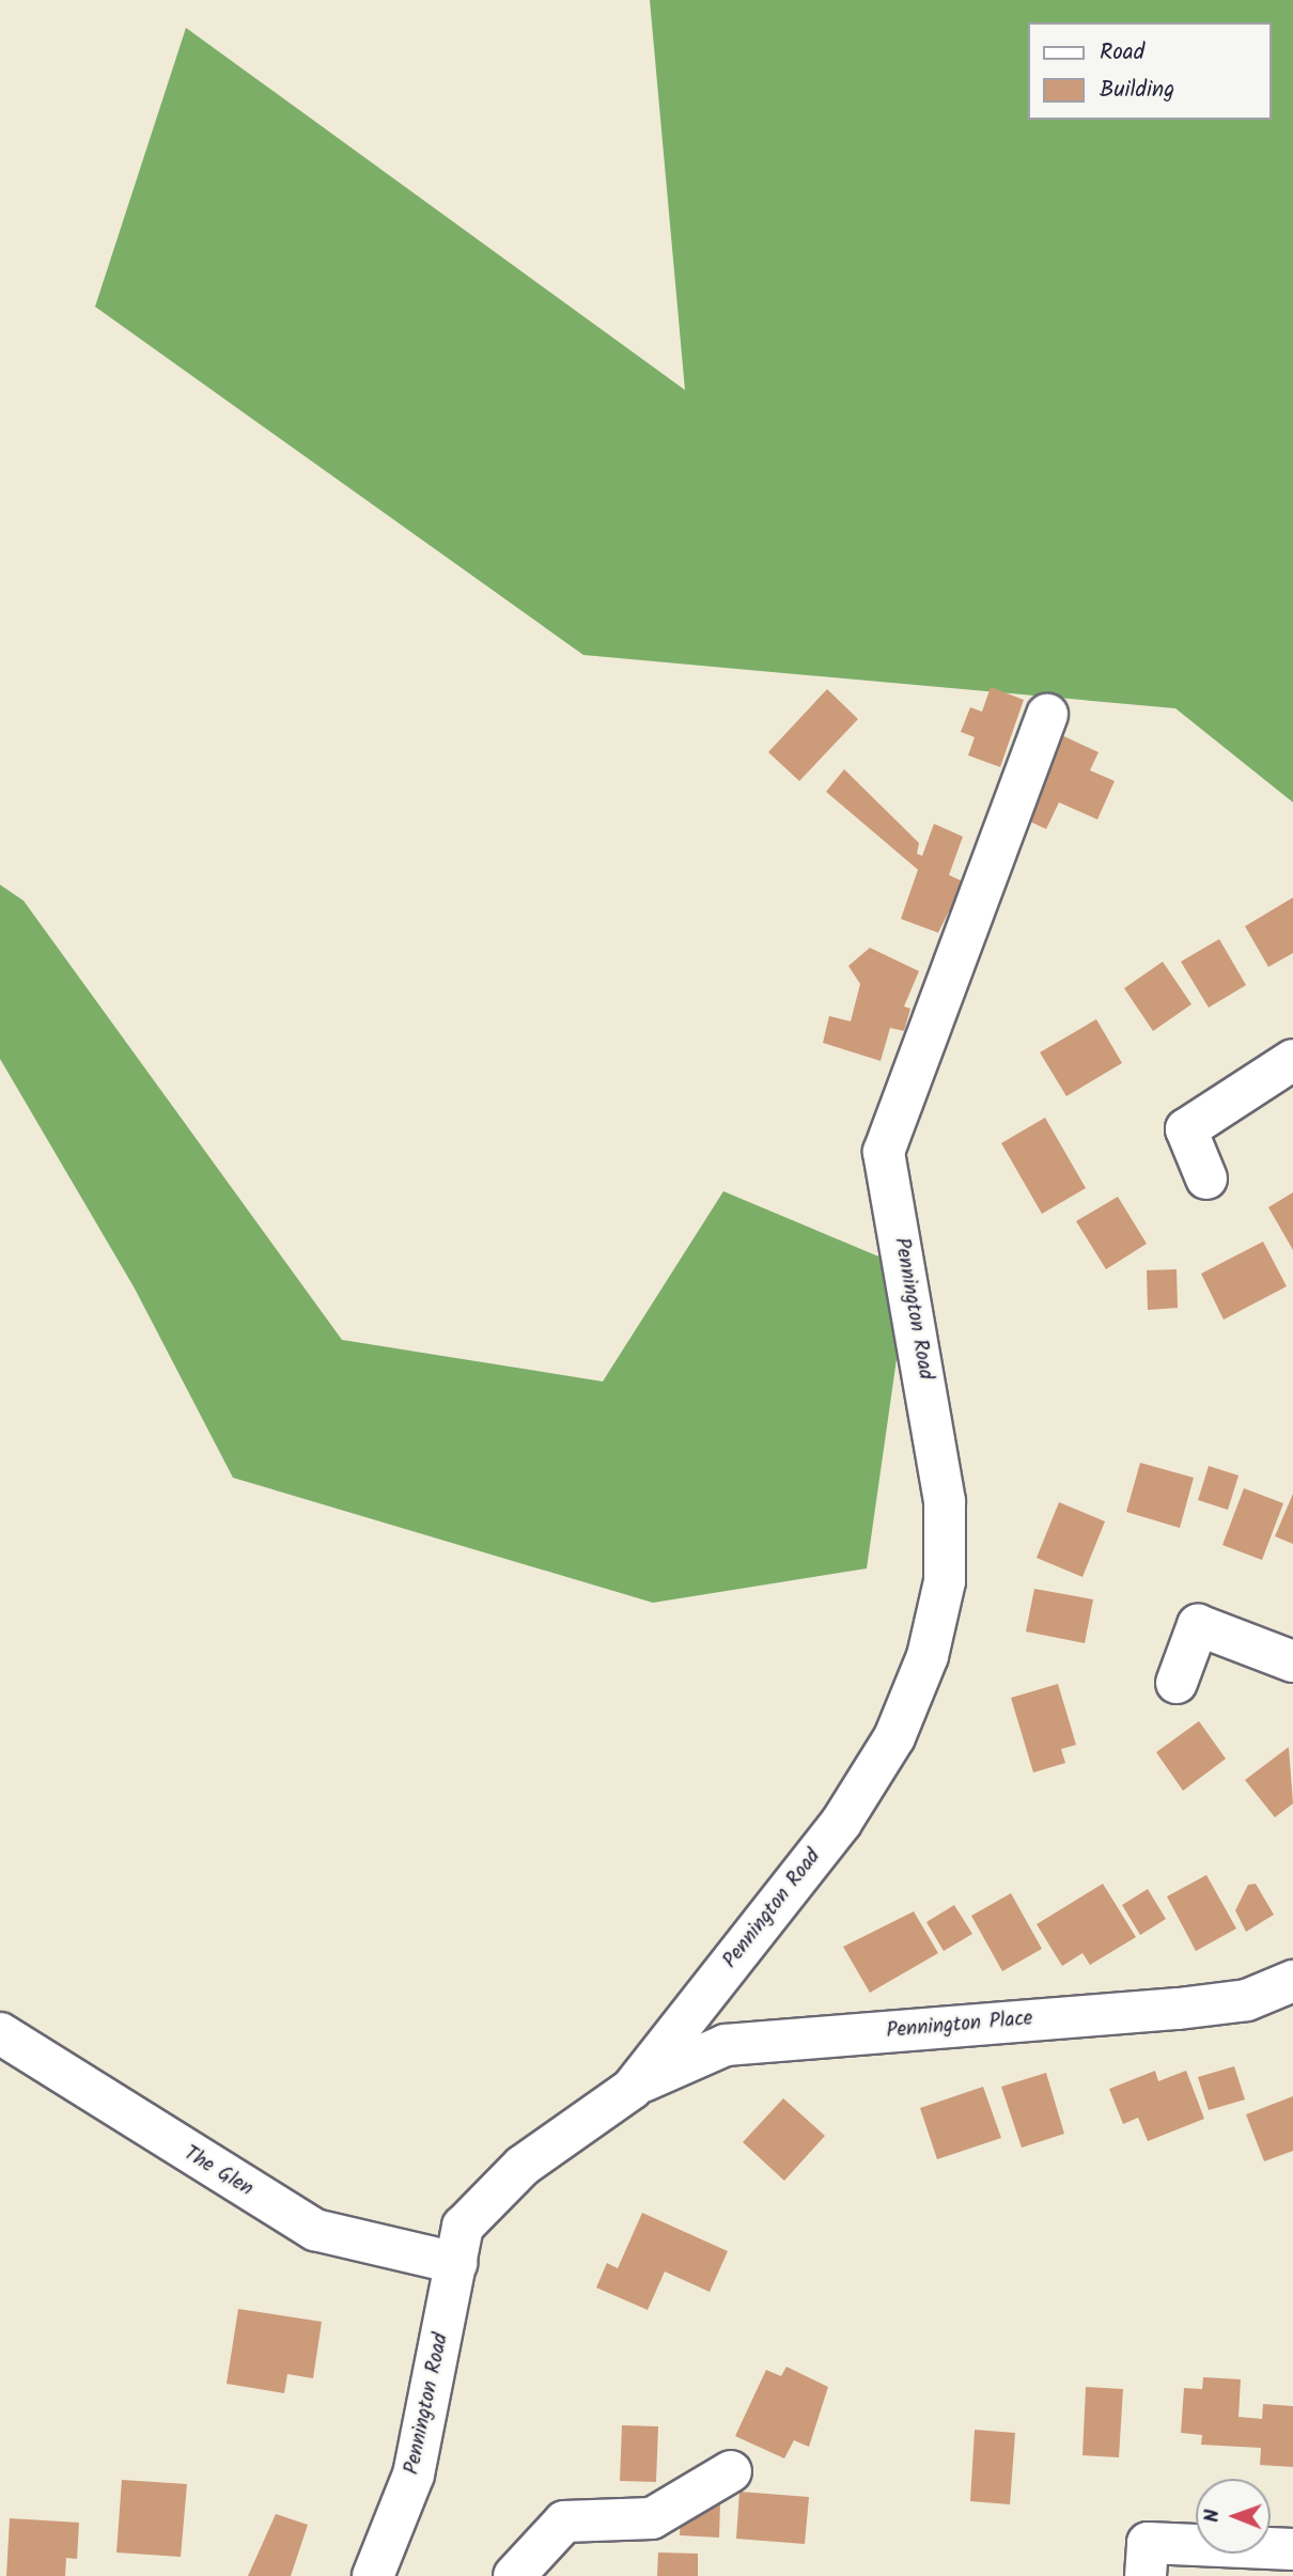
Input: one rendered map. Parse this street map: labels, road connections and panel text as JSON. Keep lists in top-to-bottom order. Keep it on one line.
{"streets":{"street":["Pennington Road","Pennington Place","The Glen"]},"crossings":[["Pennington Road","Pennington Place"],["Pennington Road","The Glen"]],"legend":["Road","Building"],"north":"left"}
